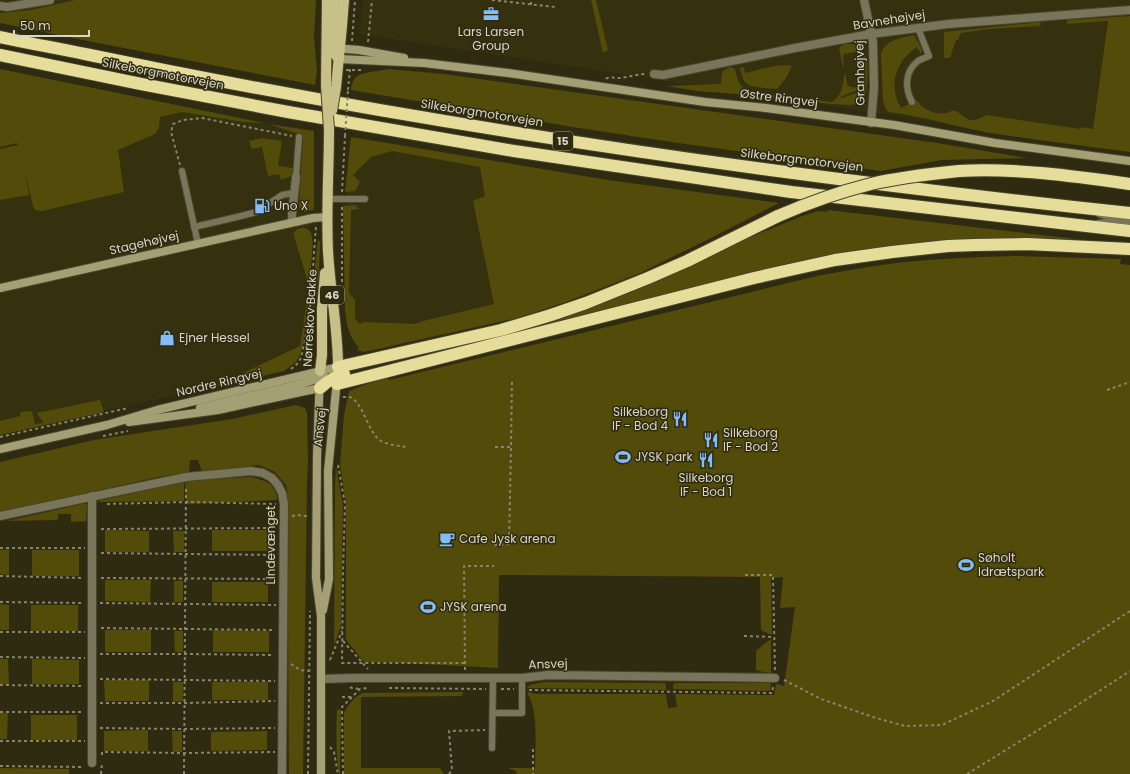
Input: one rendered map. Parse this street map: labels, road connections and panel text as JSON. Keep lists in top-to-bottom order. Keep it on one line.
{"streets":{"highway":["Silkeborgmotorvejen","15"],"main road":["Østre Ringvej","Stagehøjvej","46","Nørreskov Bakke","Nordre Ringvej","Ansvej"],"street":["Bavnehøjvej","Granhøjvej","Lindevænget"]},"crossings":[["Bavnehøjvej","Granhøjvej"],["Granhøjvej","Østre Ringvej"],["Østre Ringvej","Nørreskov Bakke"],["Stagehøjvej","Nørreskov Bakke"],["Nørreskov Bakke","Nordre Ringvej"],["Nørreskov Bakke","Ansvej"],["Nordre Ringvej","Ansvej"]],"places":{"office":["Lars Larsen Group"],"fuel station":["Uno X"],"shop":["Ejner Hessel"],"restaurant":["Silkeborg IF - Bod 4","Silkeborg IF - Bod 2","Silkeborg IF - Bod 1"],"sports":["JYSK park","Søholt Idrætspark","JYSK arena"],"cafe":["Cafe Jysk arena"]},"scale_bar":"50 m"}
